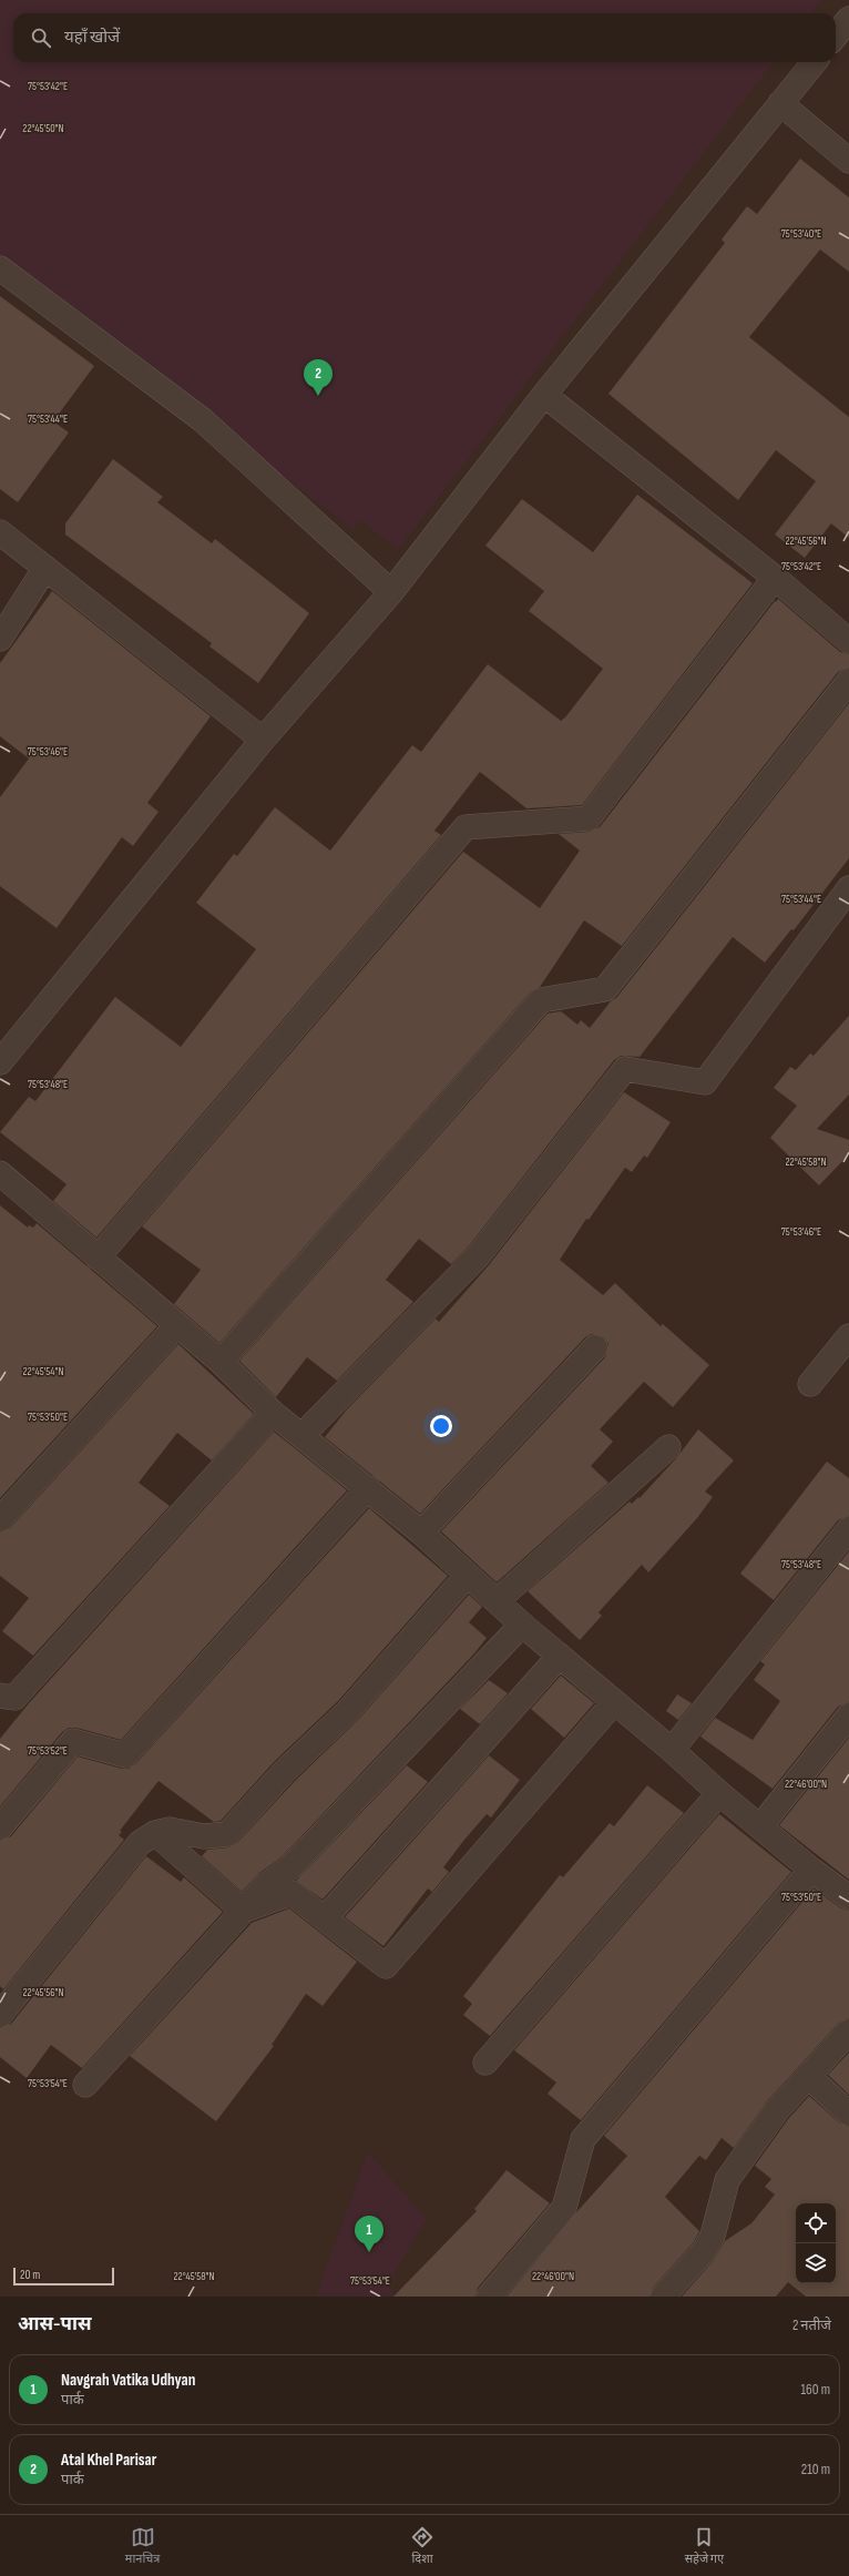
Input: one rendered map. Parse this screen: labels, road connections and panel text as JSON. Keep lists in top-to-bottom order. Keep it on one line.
{"scale_bar":"20 m","page":{"search":"यहाँ खोजें","pins":["2","1"],"scale":"20 m","heading":["आस-पास","2 नतीजे"],"list":[{"mark":"1","name":"Navgrah Vatika Udhyan","note":"पार्क","value":"160 m"},{"mark":"2","name":"Atal Khel Parisar","note":"पार्क","value":"210 m"}],"nav":["मानचित्र","दिशा","सहेजे गए"]},"coordinates":["75°53'42\"E","22°45'50\"N","75°53'40\"E","75°53'44\"E","22°45'56\"N","75°53'46\"E","75°53'48\"E","22°45'58\"N","22°45'54\"N","75°53'50\"E","75°53'52\"E","22°46'00\"N","75°53'54\"E"]}
